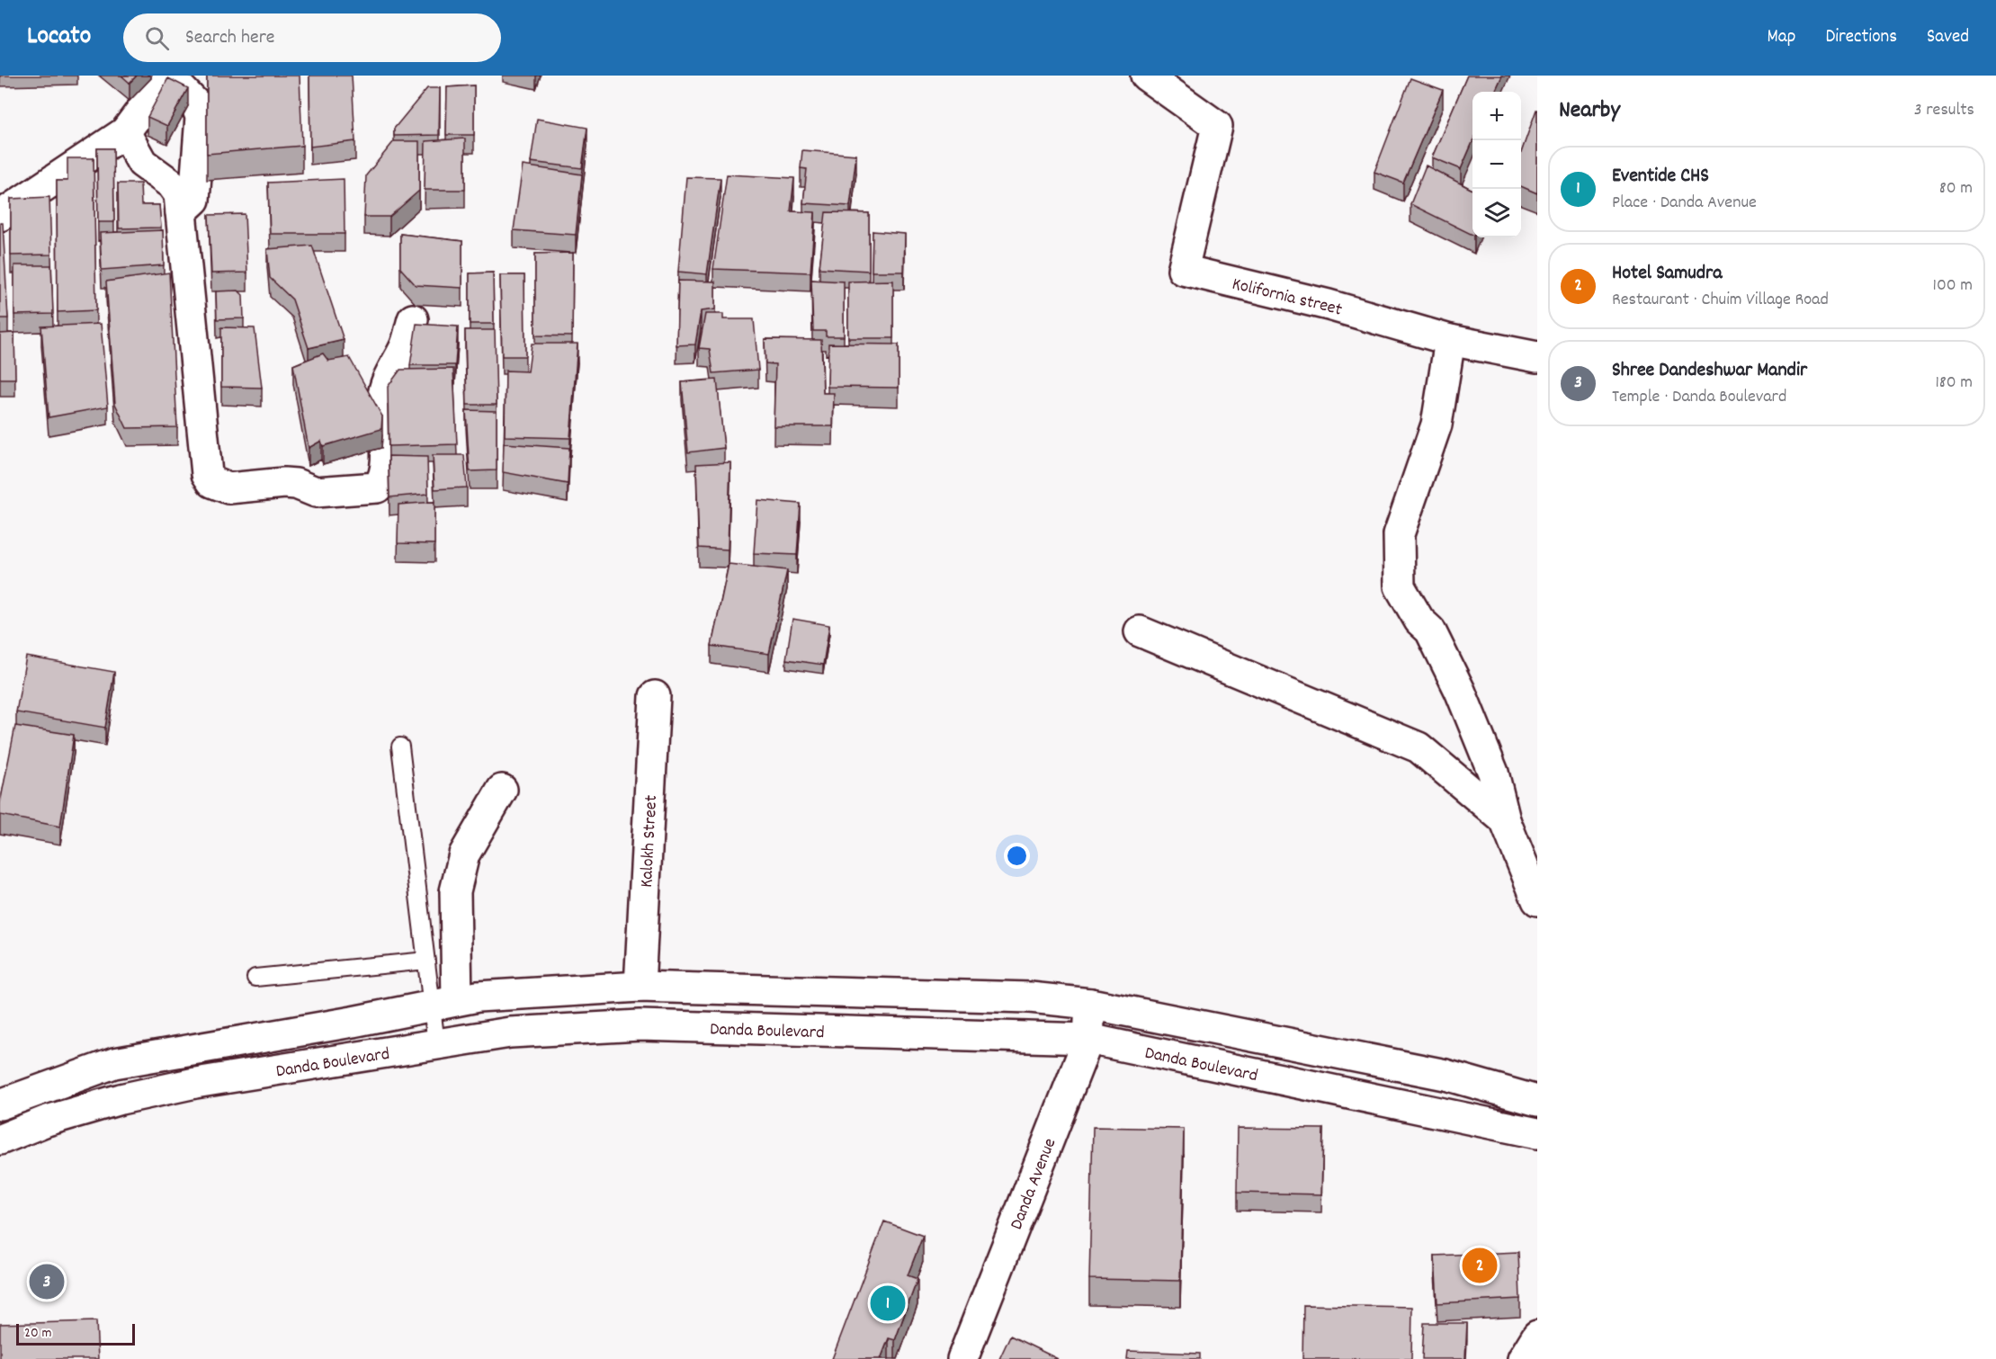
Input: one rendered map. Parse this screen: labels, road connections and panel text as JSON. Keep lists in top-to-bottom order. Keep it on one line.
{"streets":{"street":["Kolifornia street","Kalokh Street","Danda Boulevard","Danda Avenue"]},"crossings":[["Kalokh Street","Danda Boulevard"],["Danda Boulevard","Danda Avenue"]],"scale_bar":"20 m","page":{"header":"Locato","search":"Search here","nav":["Map","Directions","Saved"],"heading":["Nearby","3 results"],"map_buttons":["+","−"],"list":[{"mark":"1","name":"Eventide CHS","note":"Place · Danda Avenue","value":"80 m"},{"mark":"2","name":"Hotel Samudra","note":"Restaurant · Chuim Village Road","value":"100 m"},{"mark":"3","name":"Shree Dandeshwar Mandir","note":"Temple · Danda Boulevard","value":"180 m"}],"pins":["2","3","1"],"scale":"20 m"}}
